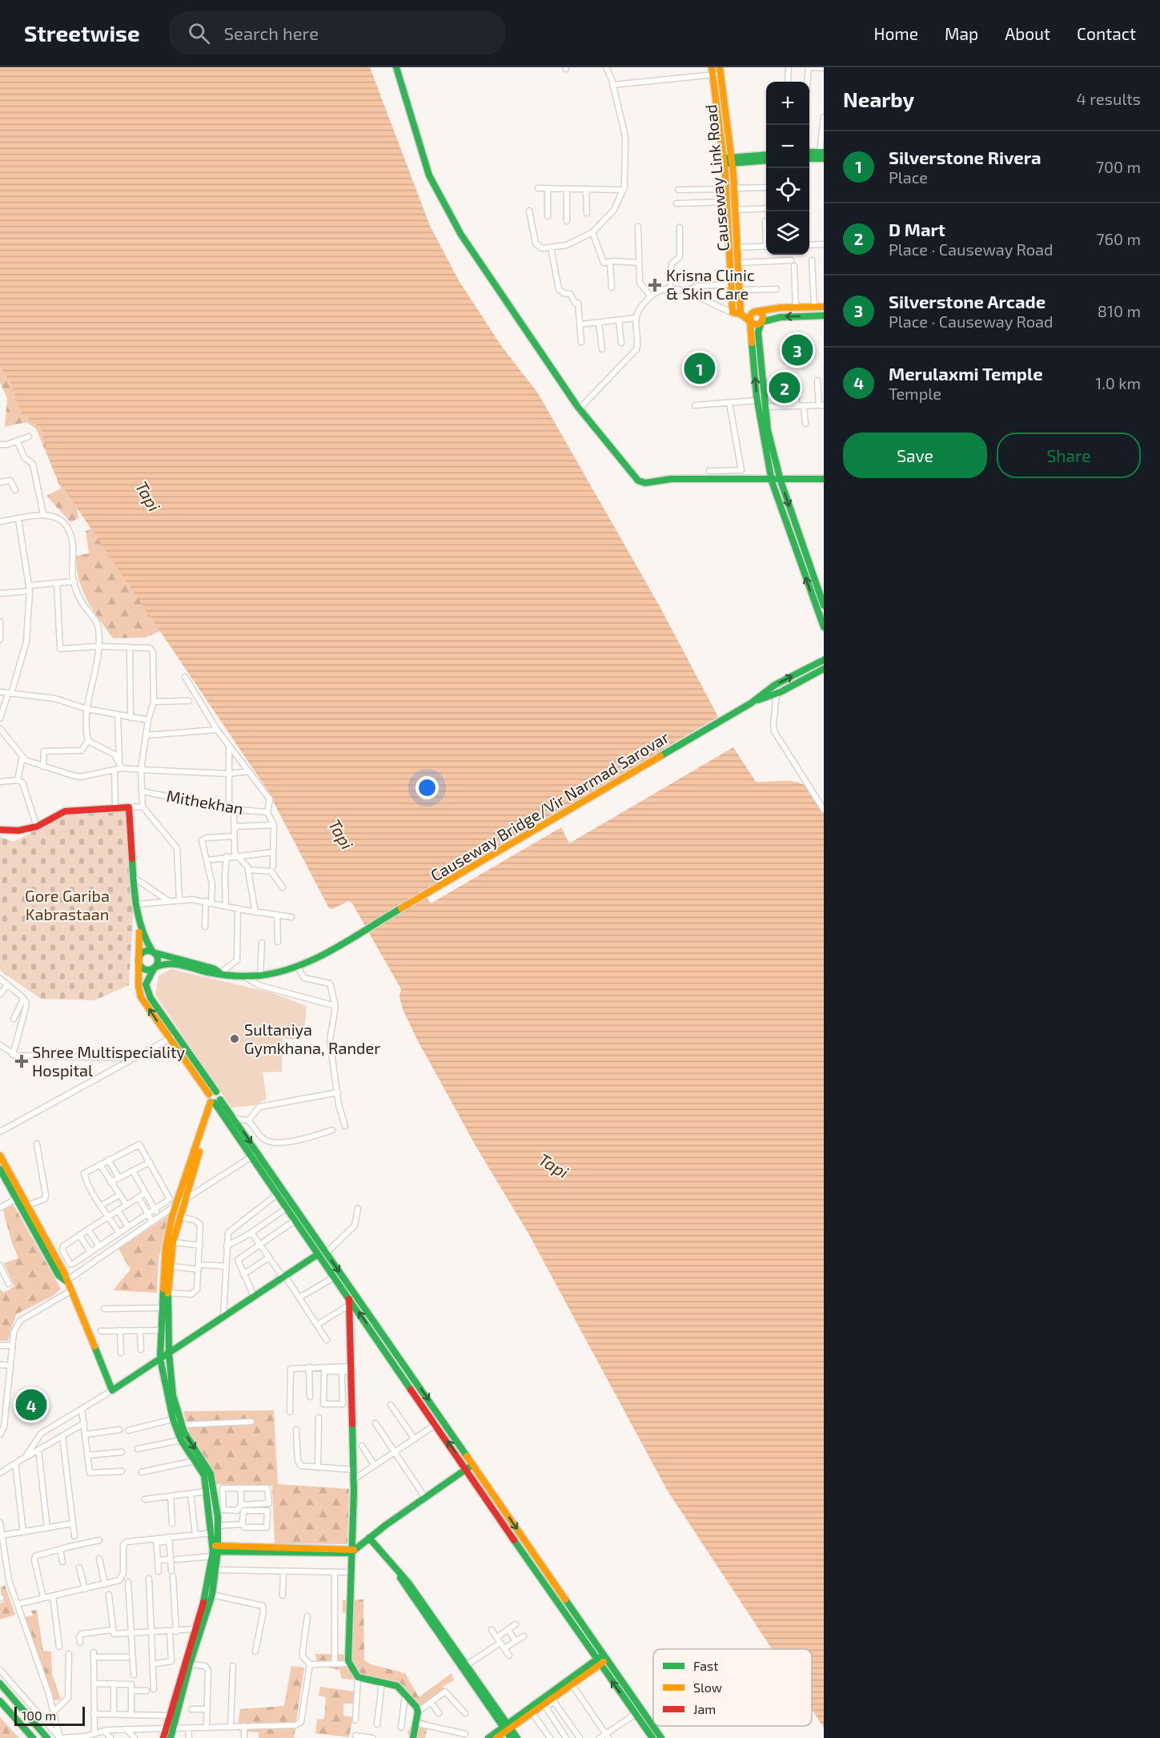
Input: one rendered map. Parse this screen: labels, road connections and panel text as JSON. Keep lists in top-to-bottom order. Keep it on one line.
{"streets":{"street":["Causeway Link Road","Mithekhan","Causeway Bridge/Vir Narmad Sarovar"]},"water":["Tapi"],"parks":["Gore Gariba Kabrastaan"],"places":{"health":["Krisna Clinic & Skin Care","Shree Multispeciality Hospital"],"other":["Sultaniya Gymkhana, Rander"]},"legend":["Fast","Slow","Jam"],"scale_bar":"100 m","page":{"header":"Streetwise","search":"Search here","nav":["Home","Map","About","Contact"],"heading":["Nearby","4 results"],"map_buttons":["+","−"],"list":[{"mark":"1","name":"Silverstone Rivera","note":"Place","value":"700 m"},{"mark":"2","name":"D Mart","note":"Place · Causeway Road","value":"760 m"},{"mark":"3","name":"Silverstone Arcade","note":"Place · Causeway Road","value":"810 m"},{"mark":"4","name":"Merulaxmi Temple","note":"Temple","value":"1.0 km"}],"pins":["3","1","2","4"],"buttons":["Save","Share"],"scale":"100 m"}}
